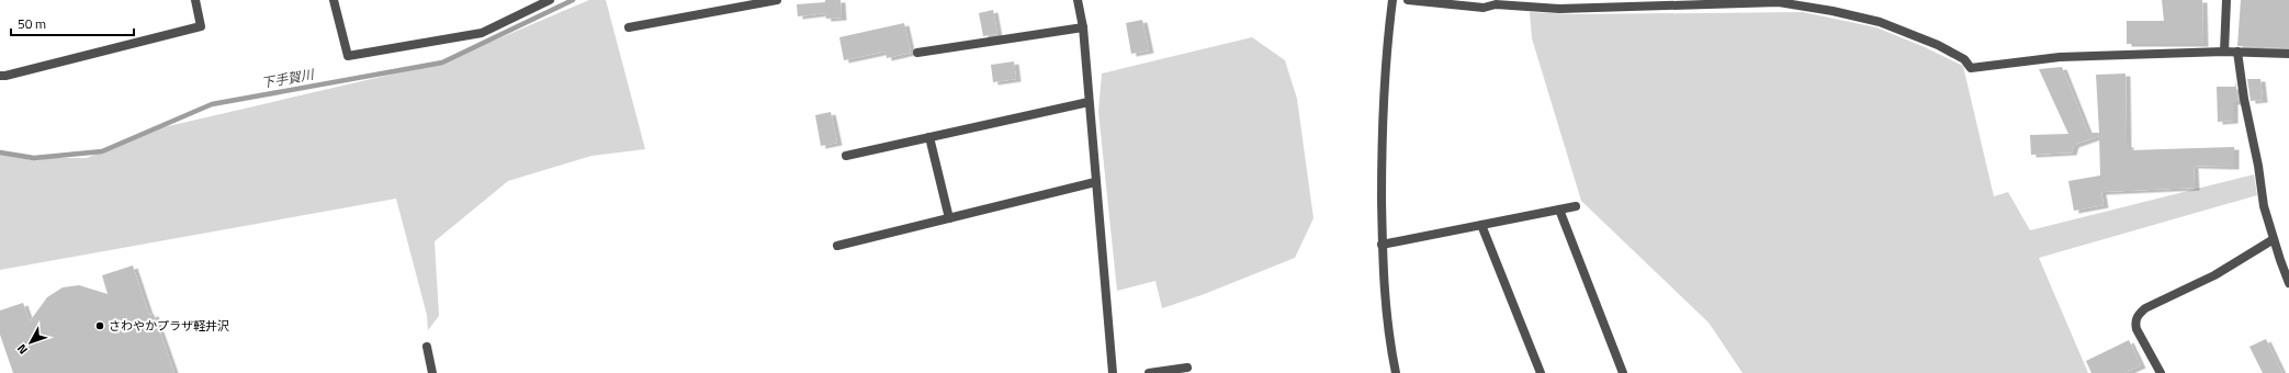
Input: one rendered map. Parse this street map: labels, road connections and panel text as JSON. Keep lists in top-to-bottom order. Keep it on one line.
{"water":["下手賀川"],"places":["さわやかプラザ軽井沢"],"scale_bar":"50 m","north":"bottom left"}
